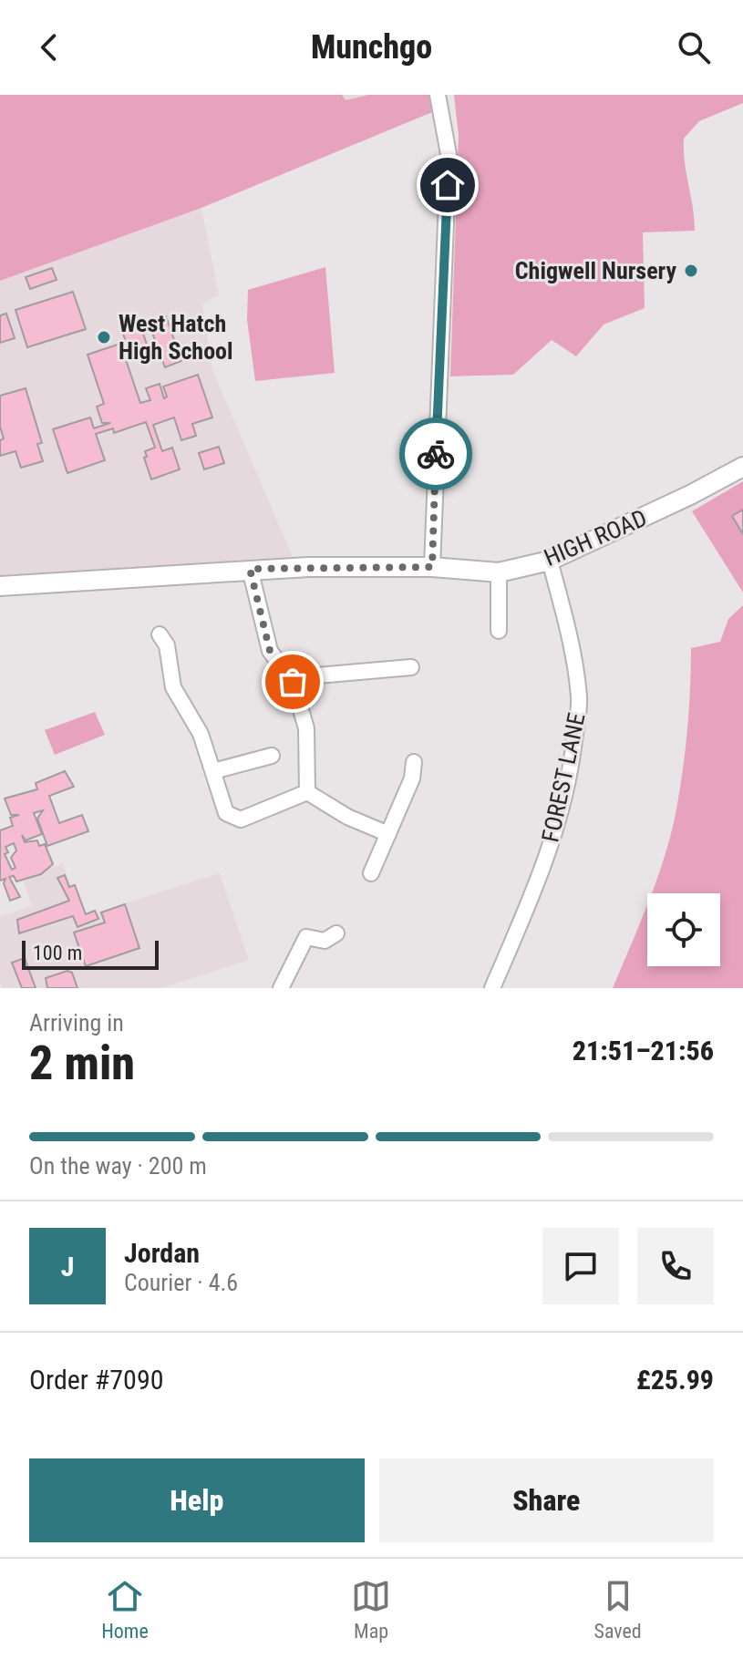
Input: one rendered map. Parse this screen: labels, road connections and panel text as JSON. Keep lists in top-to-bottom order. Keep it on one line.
{"streets":{"main road":["HIGH ROAD"],"street":["FOREST LANE"]},"crossings":[["HIGH ROAD","FOREST LANE"]],"places":["Chigwell Nursery","West Hatch High School"],"scale_bar":"100 m","page":{"header":"Munchgo","scale":"100 m","heading":["2 min","Arriving in","21:51–21:56"],"panel":["Jordan","Courier · 4.6","Order #7090","£25.99"],"bar":"On the way · 200 m","round":"J","buttons":["Help","Share"],"tabs":["Home","Map","Saved"]}}
